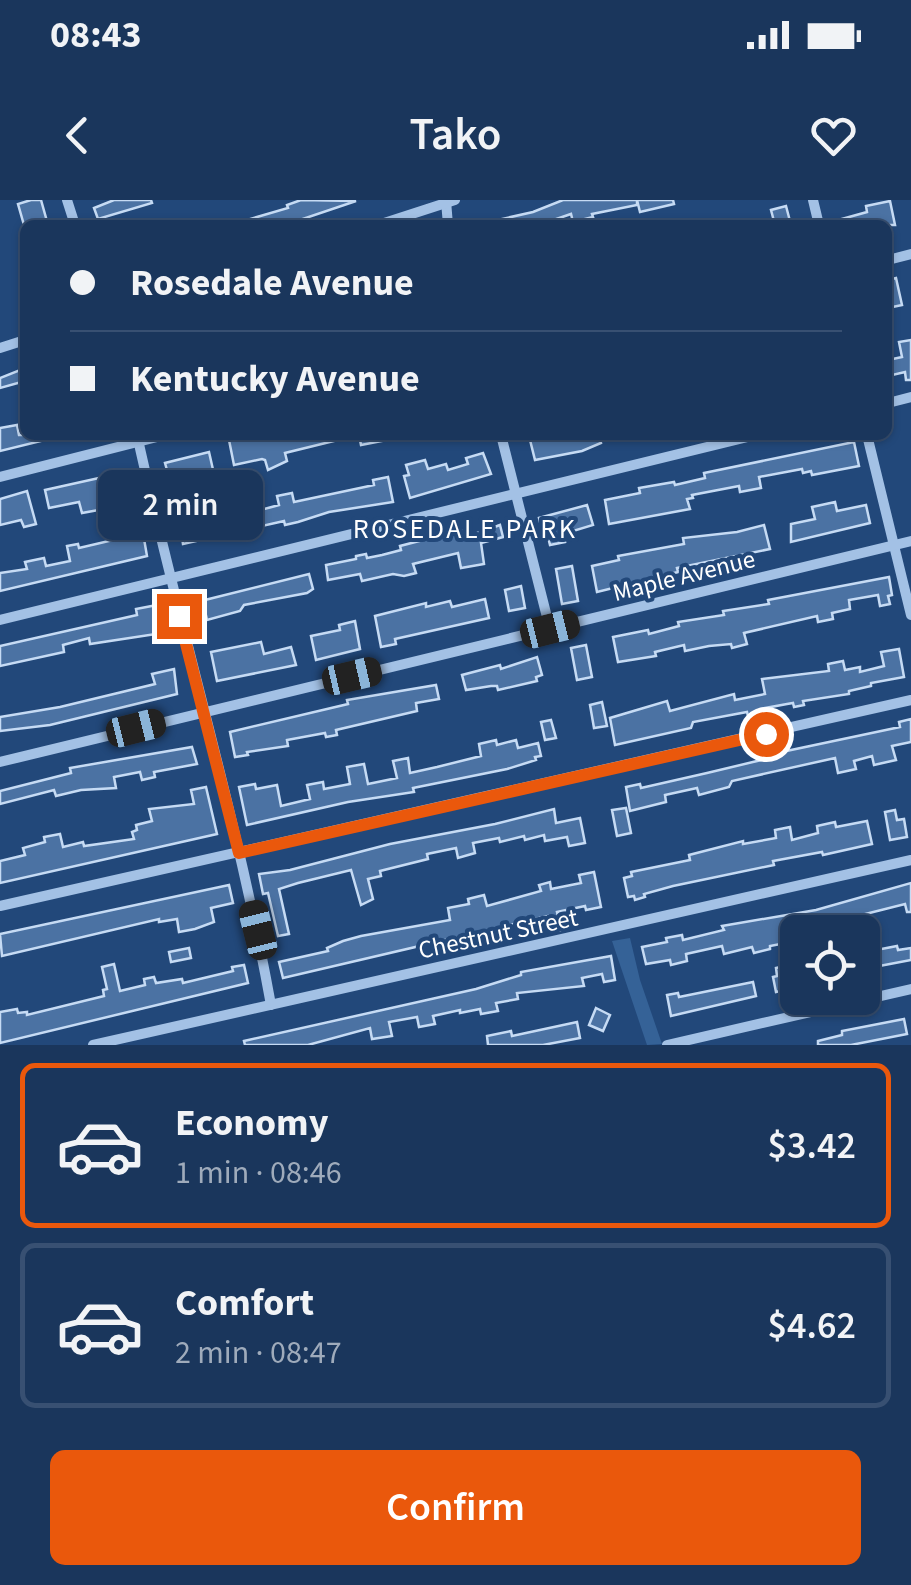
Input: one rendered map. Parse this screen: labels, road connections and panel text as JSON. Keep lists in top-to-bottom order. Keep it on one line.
{"streets":{"street":["Maple Avenue","Chestnut Street"]},"districts":["ROSEDALE PARK"],"page":{"status":"08:43","header":"Tako","banner":["Rosedale Avenue","Kentucky Avenue"],"bubble":"2 min","list":[{"name":"Economy","note":"1 min · 08:46","value":"$3.42"},{"name":"Comfort","note":"2 min · 08:47","value":"$4.62"}],"buttons":"Confirm"}}
